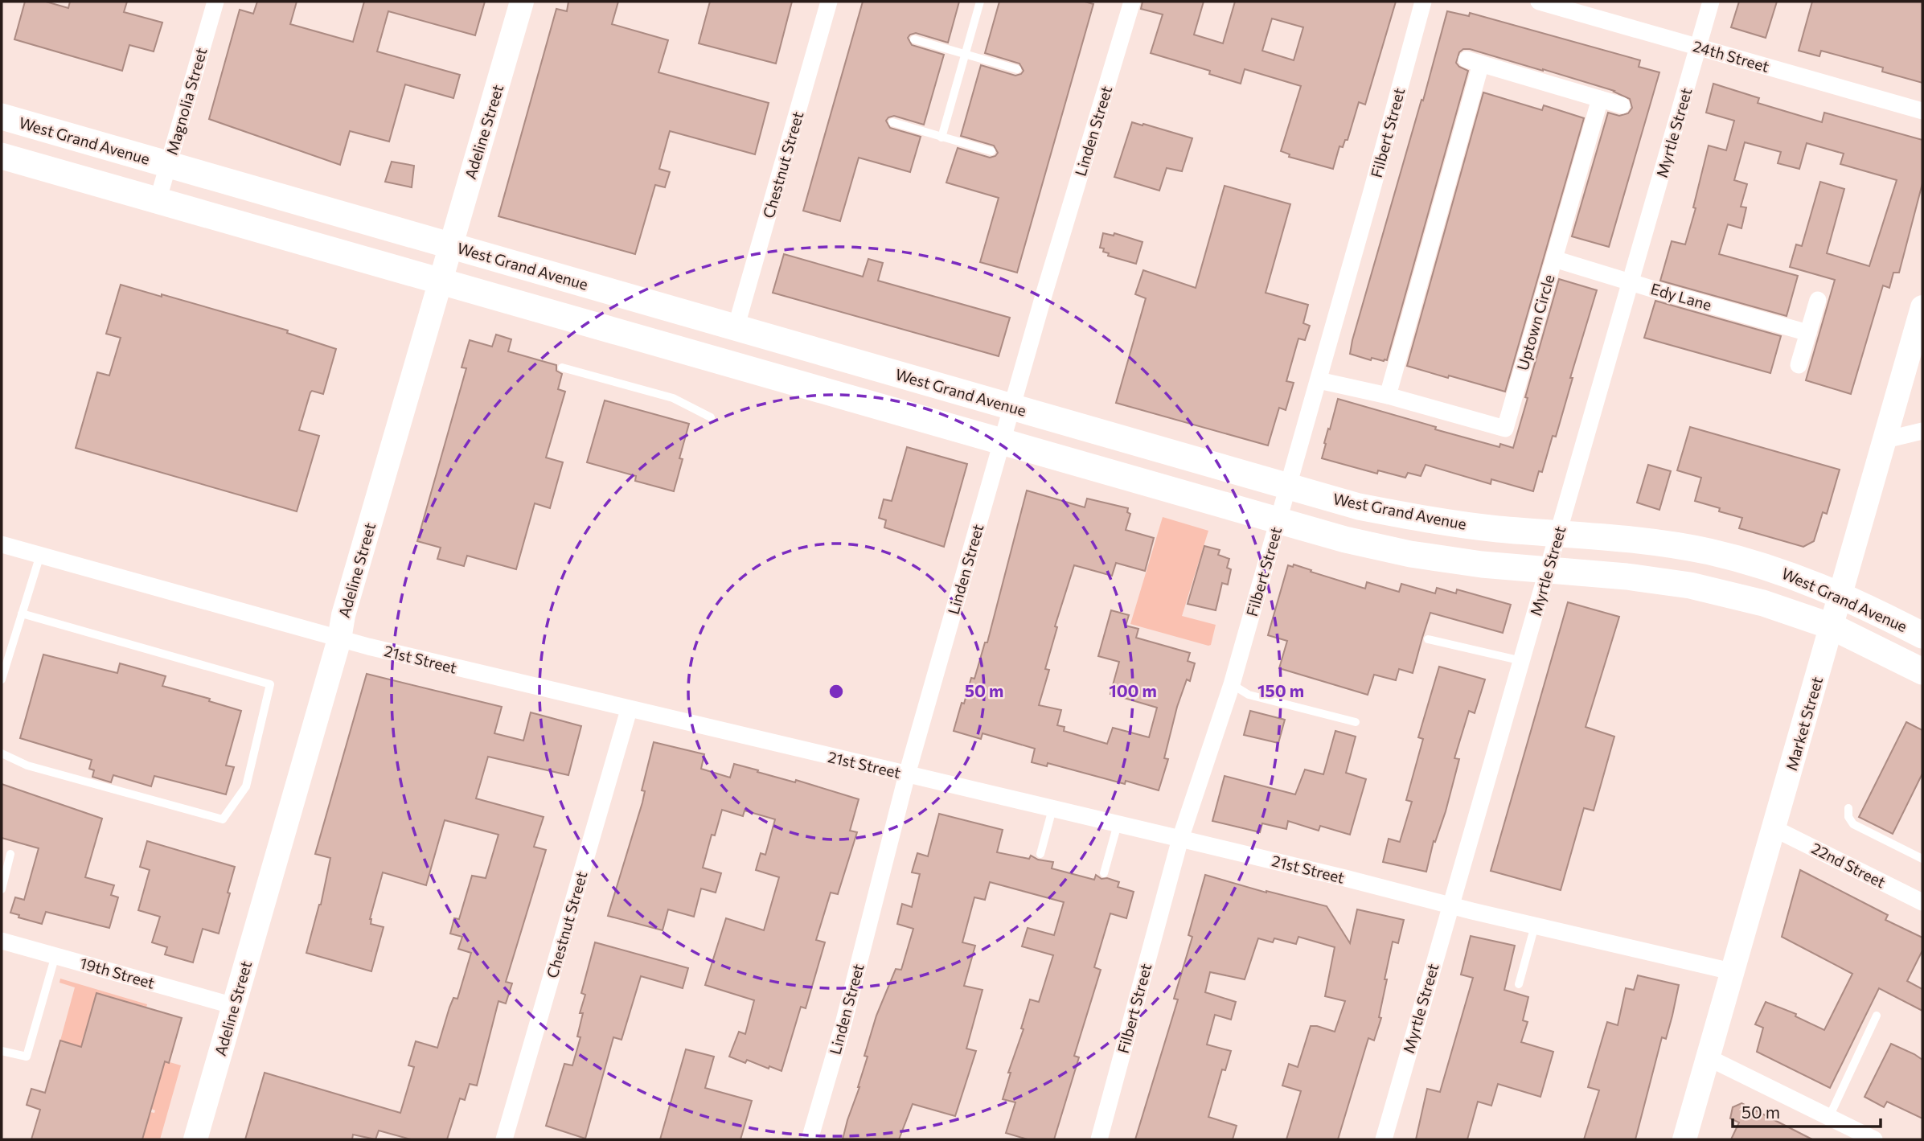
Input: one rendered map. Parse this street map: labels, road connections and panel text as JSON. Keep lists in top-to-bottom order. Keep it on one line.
{"streets":{"main road":["Adeline Street","West Grand Avenue","Market Street"],"street":["24th Street","Magnolia Street","Linden Street","Filbert Street","Myrtle Street","Chestnut Street","Edy Lane","Uptown Circle","21st Street","22nd Street","19th Street"]},"crossings":[["24th Street","Myrtle Street"],["Magnolia Street","West Grand Avenue"],["Linden Street","West Grand Avenue"],["Linden Street","21st Street"],["Adeline Street","West Grand Avenue"],["Adeline Street","21st Street"],["Adeline Street","19th Street"],["Filbert Street","West Grand Avenue"],["Filbert Street","Uptown Circle"],["Filbert Street","21st Street"],["Myrtle Street","West Grand Avenue"],["Myrtle Street","Edy Lane"],["Myrtle Street","21st Street"],["West Grand Avenue","Chestnut Street"],["West Grand Avenue","Market Street"],["Chestnut Street","21st Street"],["Edy Lane","Uptown Circle"],["21st Street","Market Street"],["Market Street","22nd Street"]],"scale_bar":"50 m","rings":["50 m","100 m","150 m"]}
